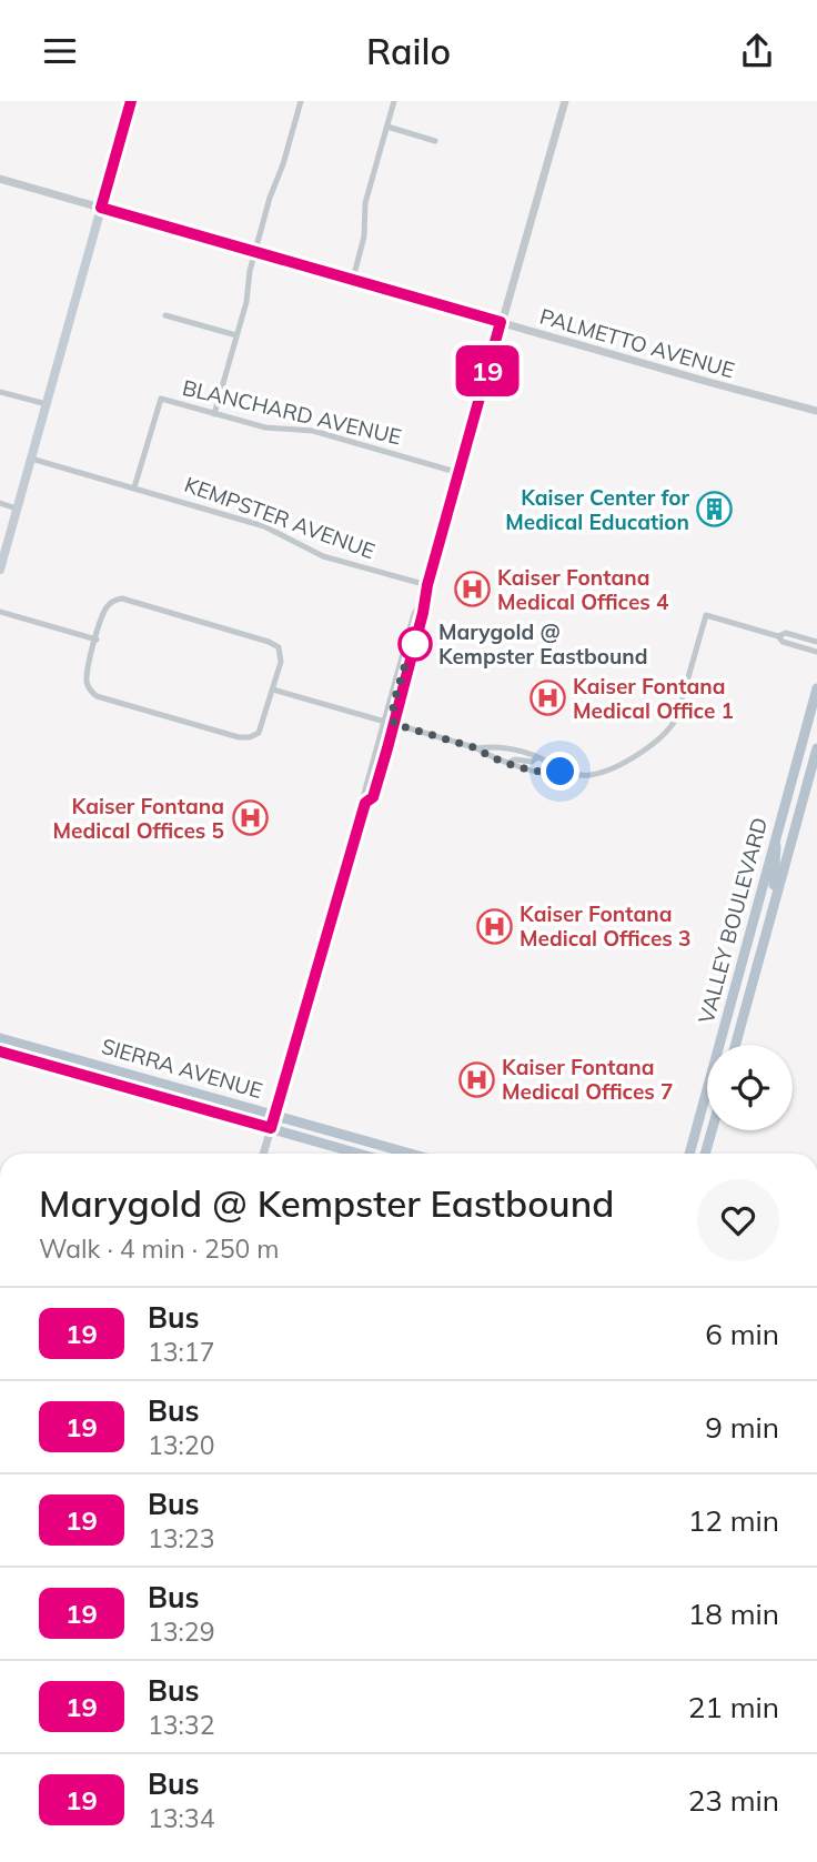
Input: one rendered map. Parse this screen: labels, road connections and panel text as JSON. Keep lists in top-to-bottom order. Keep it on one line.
{"streets":{"main road":["VALLEY BOULEVARD","SIERRA AVENUE"],"street":["PALMETTO AVENUE","BLANCHARD AVENUE","KEMPSTER AVENUE"]},"crossings":[["BLANCHARD AVENUE","KEMPSTER AVENUE"]],"places":{"building":["Kaiser Center for Medical Education"],"hospital":["Kaiser Fontana Medical Offices 4","Kaiser Fontana Medical Office 1","Kaiser Fontana Medical Offices 5","Kaiser Fontana Medical Offices 3","Kaiser Fontana Medical Offices 7"],"other":["Marygold @ Kempster Eastbound"]},"lines":["bus line 19"],"page":{"header":"Railo","on_map":"19","heading":["Marygold @ Kempster Eastbound","Walk · 4 min · 250 m"],"list":[{"mark":"19","name":"Bus","note":"13:17","value":"6 min"},{"mark":"19","name":"Bus","note":"13:20","value":"9 min"},{"mark":"19","name":"Bus","note":"13:23","value":"12 min"},{"mark":"19","name":"Bus","note":"13:29","value":"18 min"},{"mark":"19","name":"Bus","note":"13:32","value":"21 min"},{"mark":"19","name":"Bus","note":"13:34","value":"23 min"}]}}
